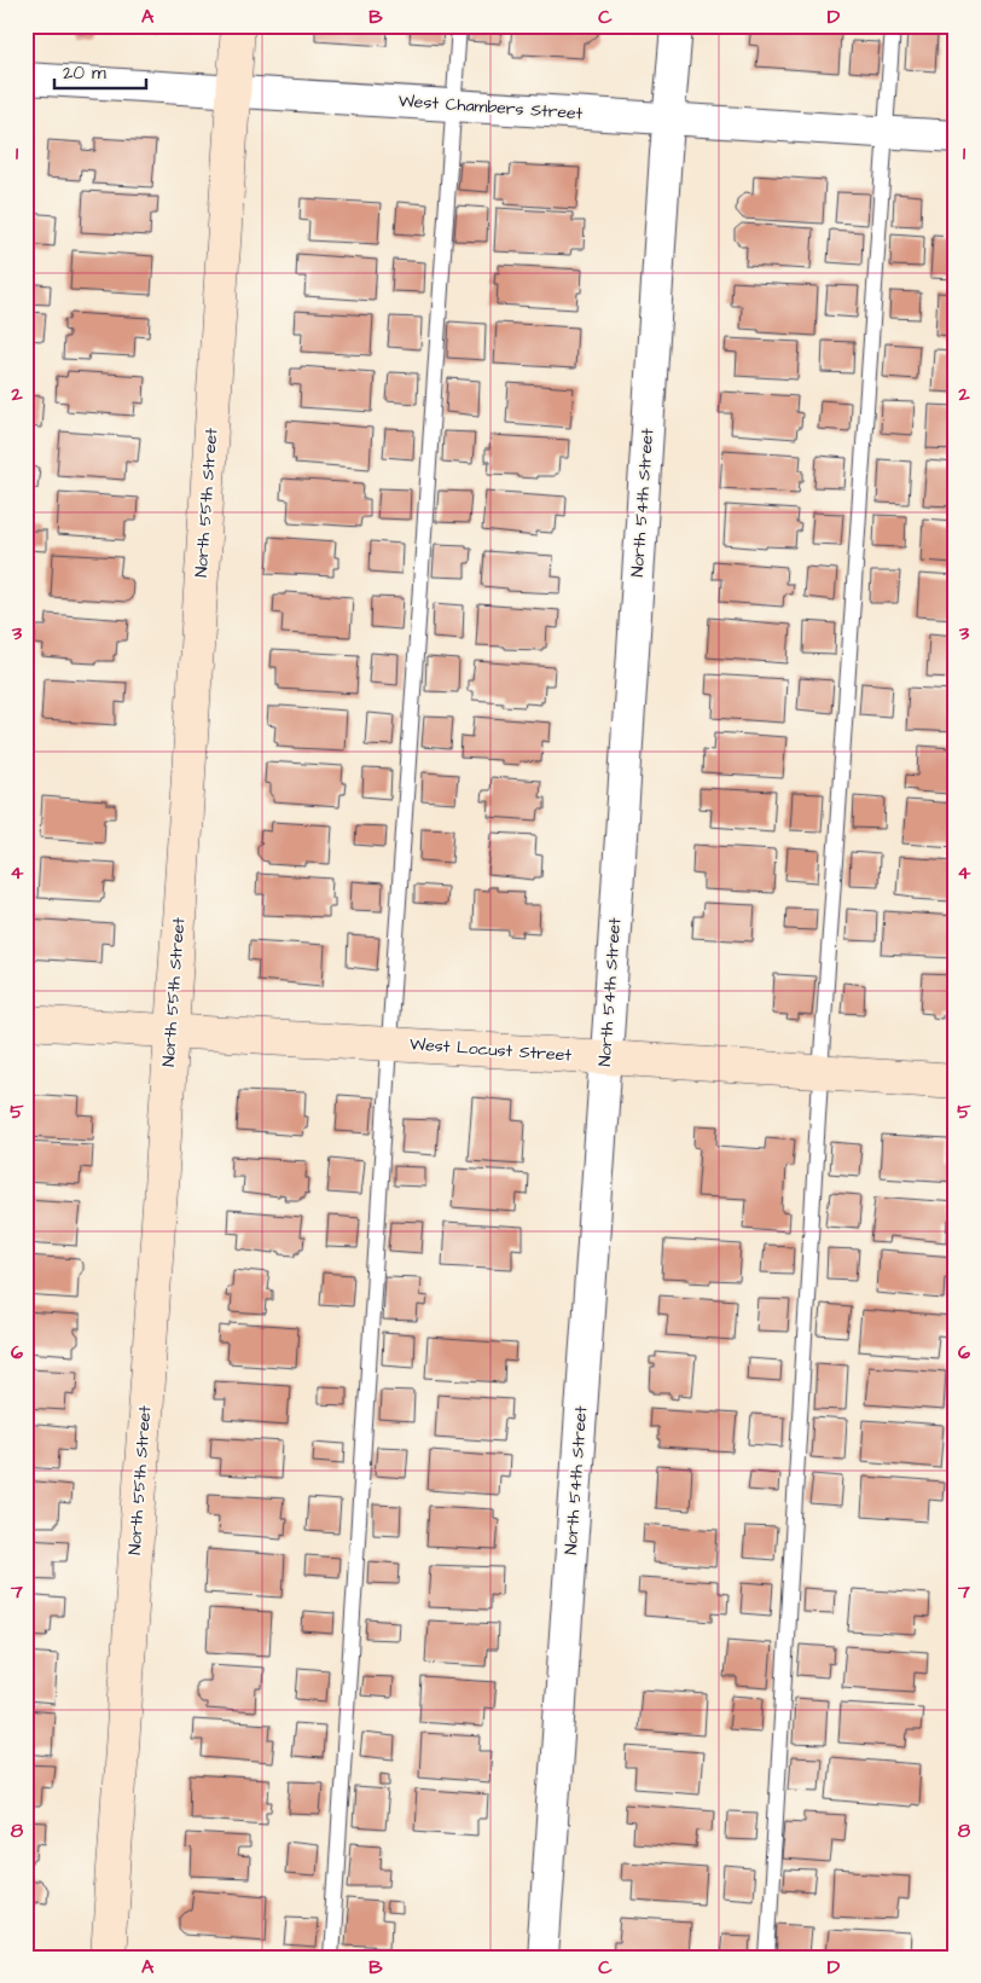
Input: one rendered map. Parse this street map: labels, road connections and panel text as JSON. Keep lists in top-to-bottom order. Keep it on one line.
{"streets":{"street":["West Chambers Street","North 55th Street","North 54th Street","West Locust Street"]},"crossings":[["West Chambers Street","North 55th Street"],["West Chambers Street","North 54th Street"],["North 55th Street","West Locust Street"],["North 54th Street","West Locust Street"]],"scale_bar":"20 m","grid":{"columns":["A","B","C","D"],"rows":["1","2","3","4","5","6","7","8"]}}
